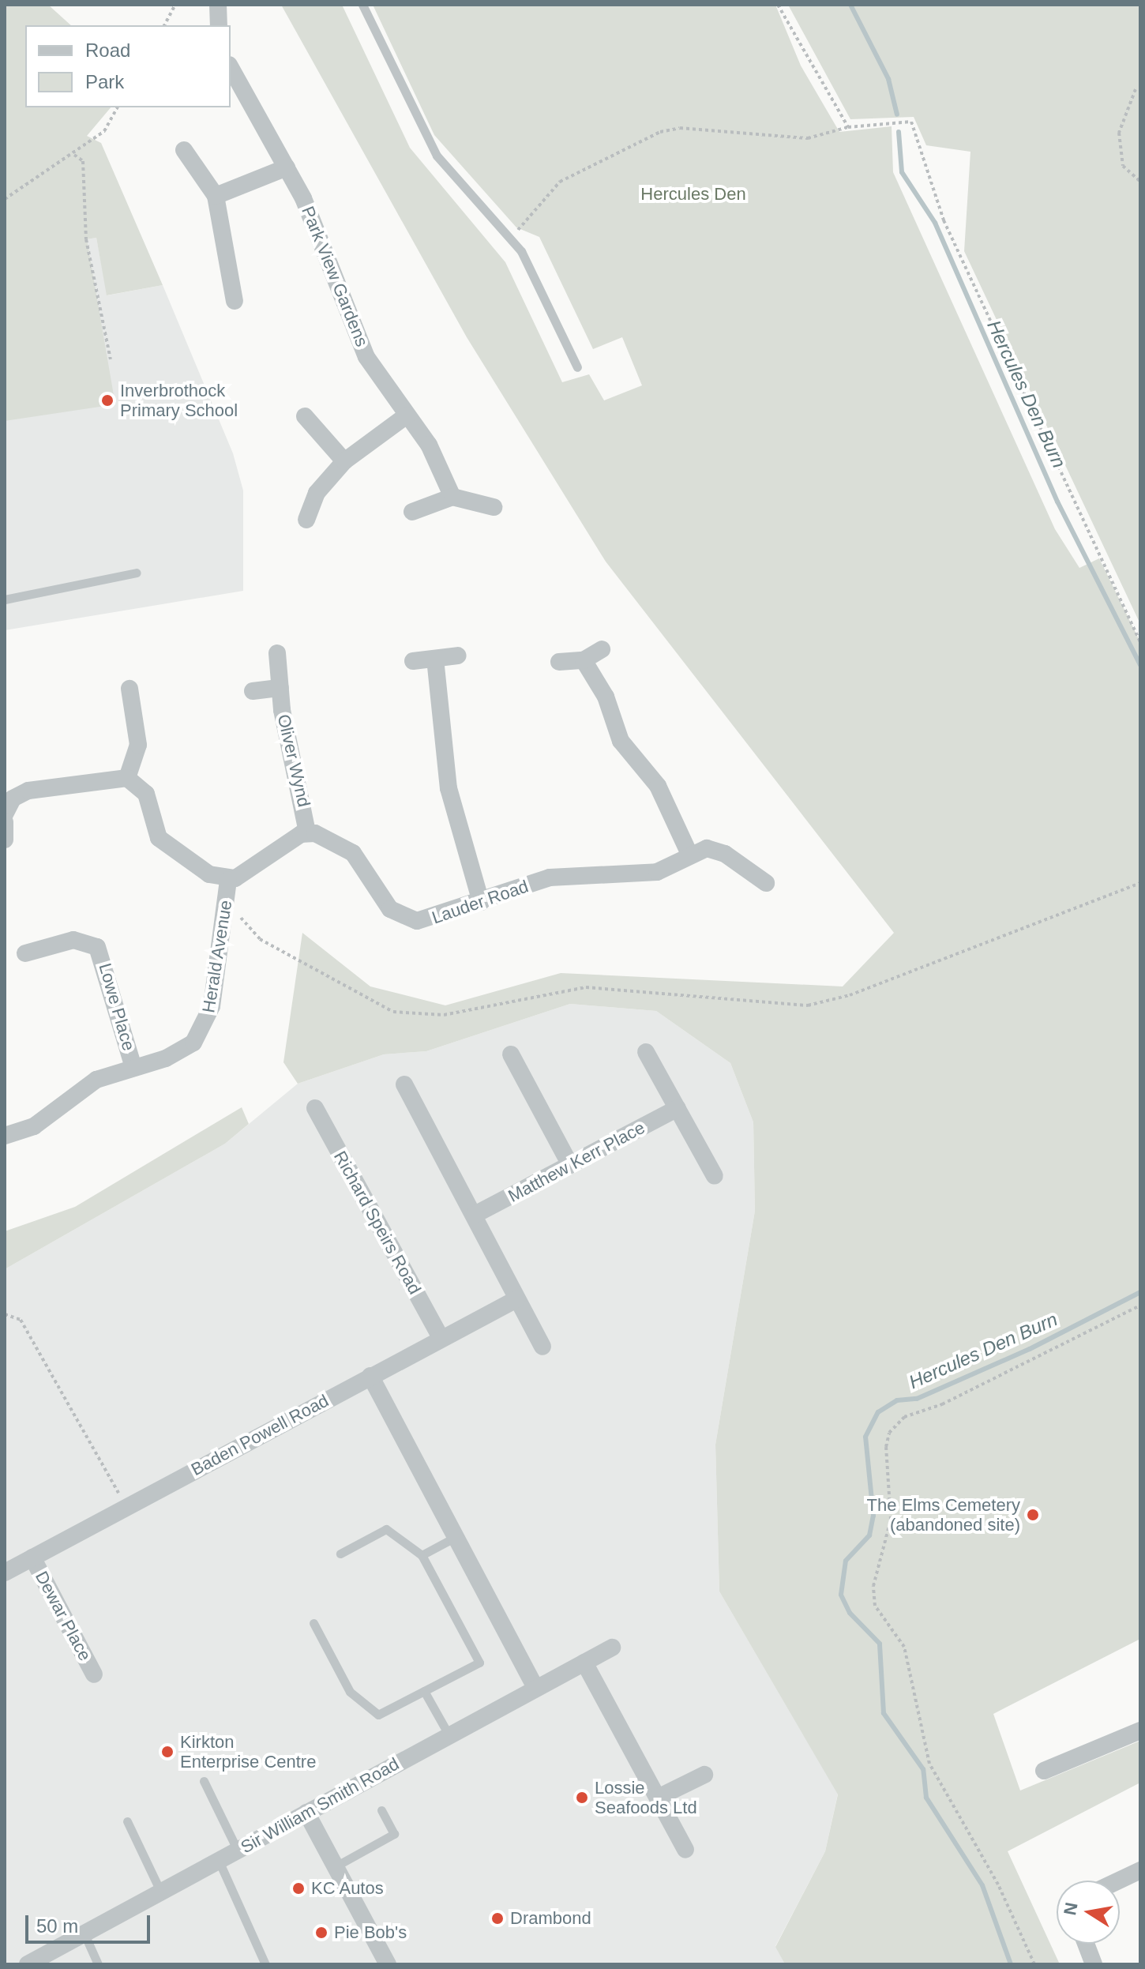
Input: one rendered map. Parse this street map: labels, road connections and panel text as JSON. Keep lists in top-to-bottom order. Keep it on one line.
{"streets":{"street":["Park View Gardens","Oliver Wynd","Lauder Road","Herald Avenue","Lowe Place","Matthew Kerr Place","Richard Speirs Road","Baden Powell Road","Dewar Place","Sir William Smith Road"]},"crossings":[["Oliver Wynd","Lauder Road"],["Herald Avenue","Lowe Place"],["Richard Speirs Road","Baden Powell Road"],["Baden Powell Road","Dewar Place"]],"water":["Hercules Den Burn"],"parks":["Hercules Den"],"places":["Inverbrothock Primary School","The Elms Cemetery (abandoned site)","Kirkton Enterprise Centre","Lossie Seafoods Ltd","KC Autos","Drambond","Pie Bob's"],"legend":["Road","Park"],"scale_bar":"50 m","north":"left"}
